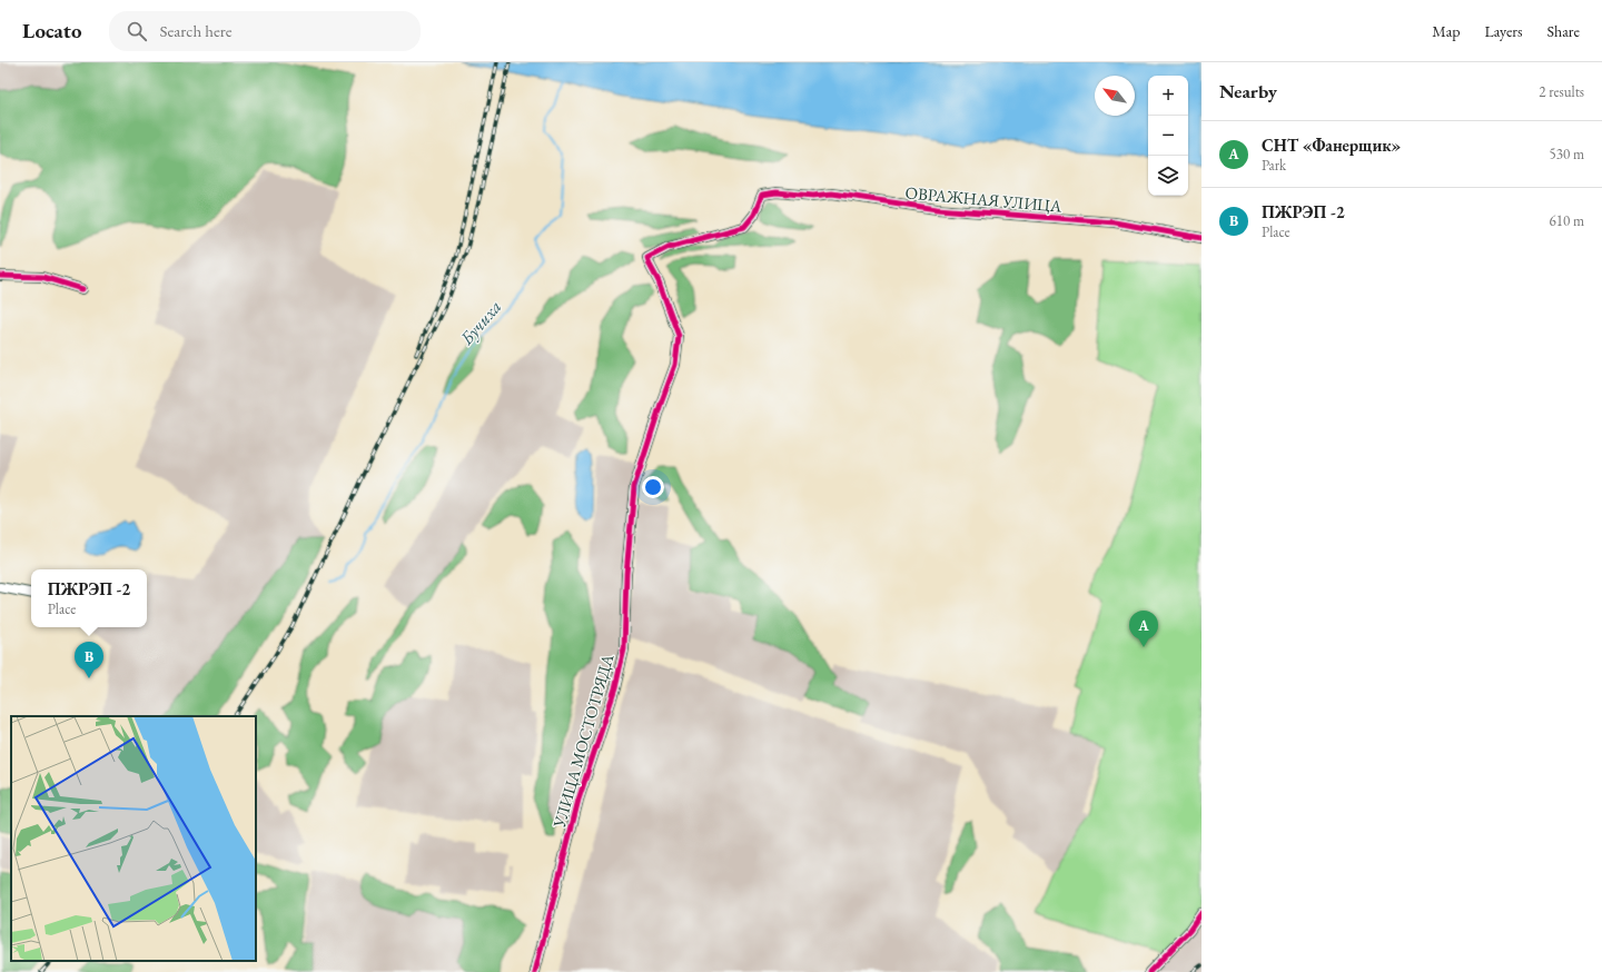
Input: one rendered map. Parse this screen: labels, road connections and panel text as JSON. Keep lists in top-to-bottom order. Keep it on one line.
{"streets":{"street":["ОВРАЖНАЯ УЛИЦА","УЛИЦА МОСТОТРЯДА"]},"crossings":[["ОВРАЖНАЯ УЛИЦА","УЛИЦА МОСТОТРЯДА"]],"water":["Бучиха"],"north":"top left","page":{"header":"Locato","search":"Search here","nav":["Map","Layers","Share"],"heading":["Nearby","2 results"],"map_buttons":["+","−"],"list":[{"mark":"A","name":"СНТ «Фанерщик»","note":"Park","value":"530 m"},{"mark":"B","name":"ПЖРЭП -2","note":"Place","value":"610 m"}],"popup":["ПЖРЭП -2","Place"],"pins":["A","B"]}}
